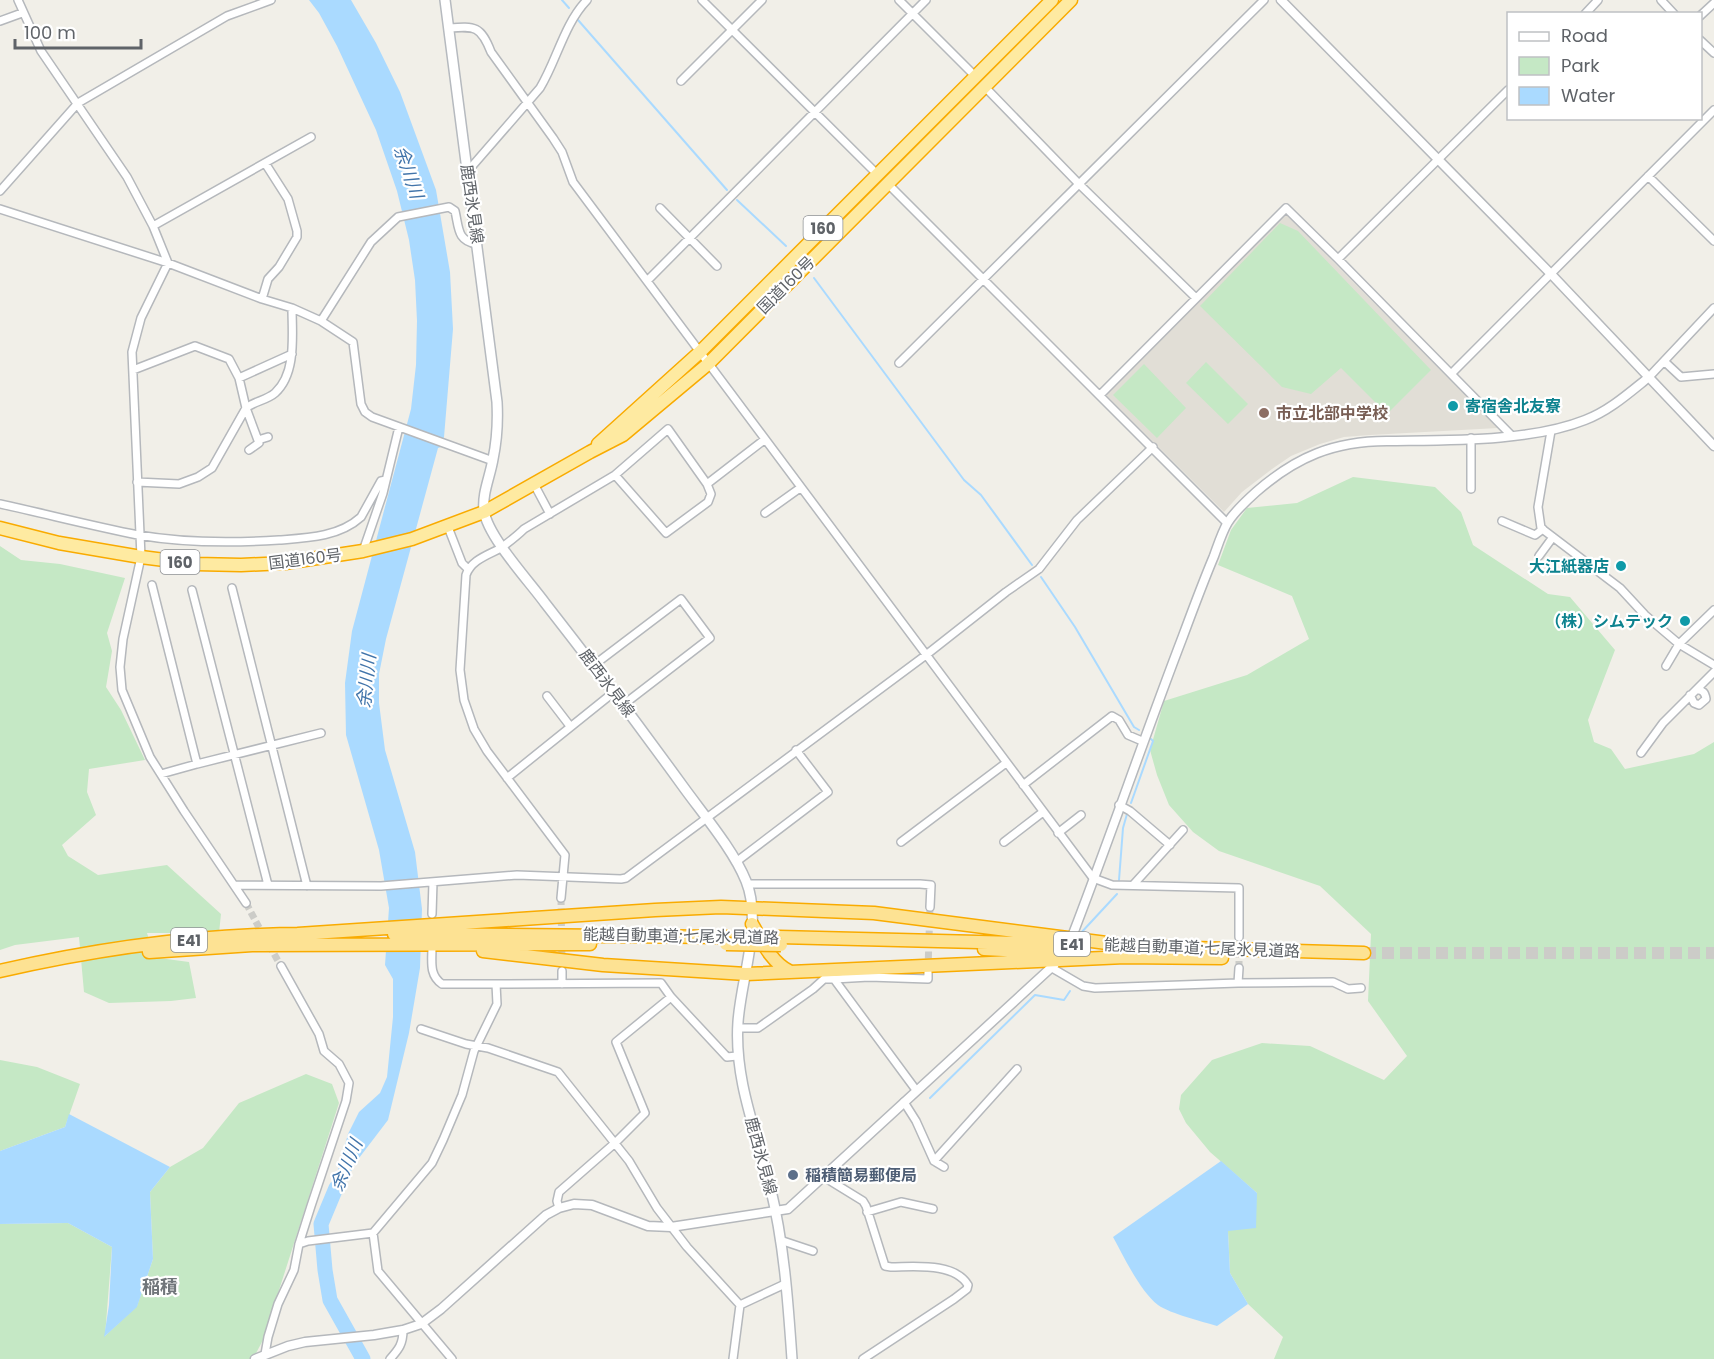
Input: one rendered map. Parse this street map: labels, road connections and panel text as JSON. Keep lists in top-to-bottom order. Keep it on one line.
{"streets":{"highway":["160","国道160号","能越自動車道;七尾氷見道路","E41"],"main road":["鹿西氷見線"]},"crossings":[["鹿西氷見線","国道160号"]],"districts":["稲積"],"water":["余川川"],"places":["寄宿舎北友寮","市立北部中学校","大江紙器店","（株）シムテック","稲積簡易郵便局"],"legend":["Road","Park","Water"],"scale_bar":"100 m"}
